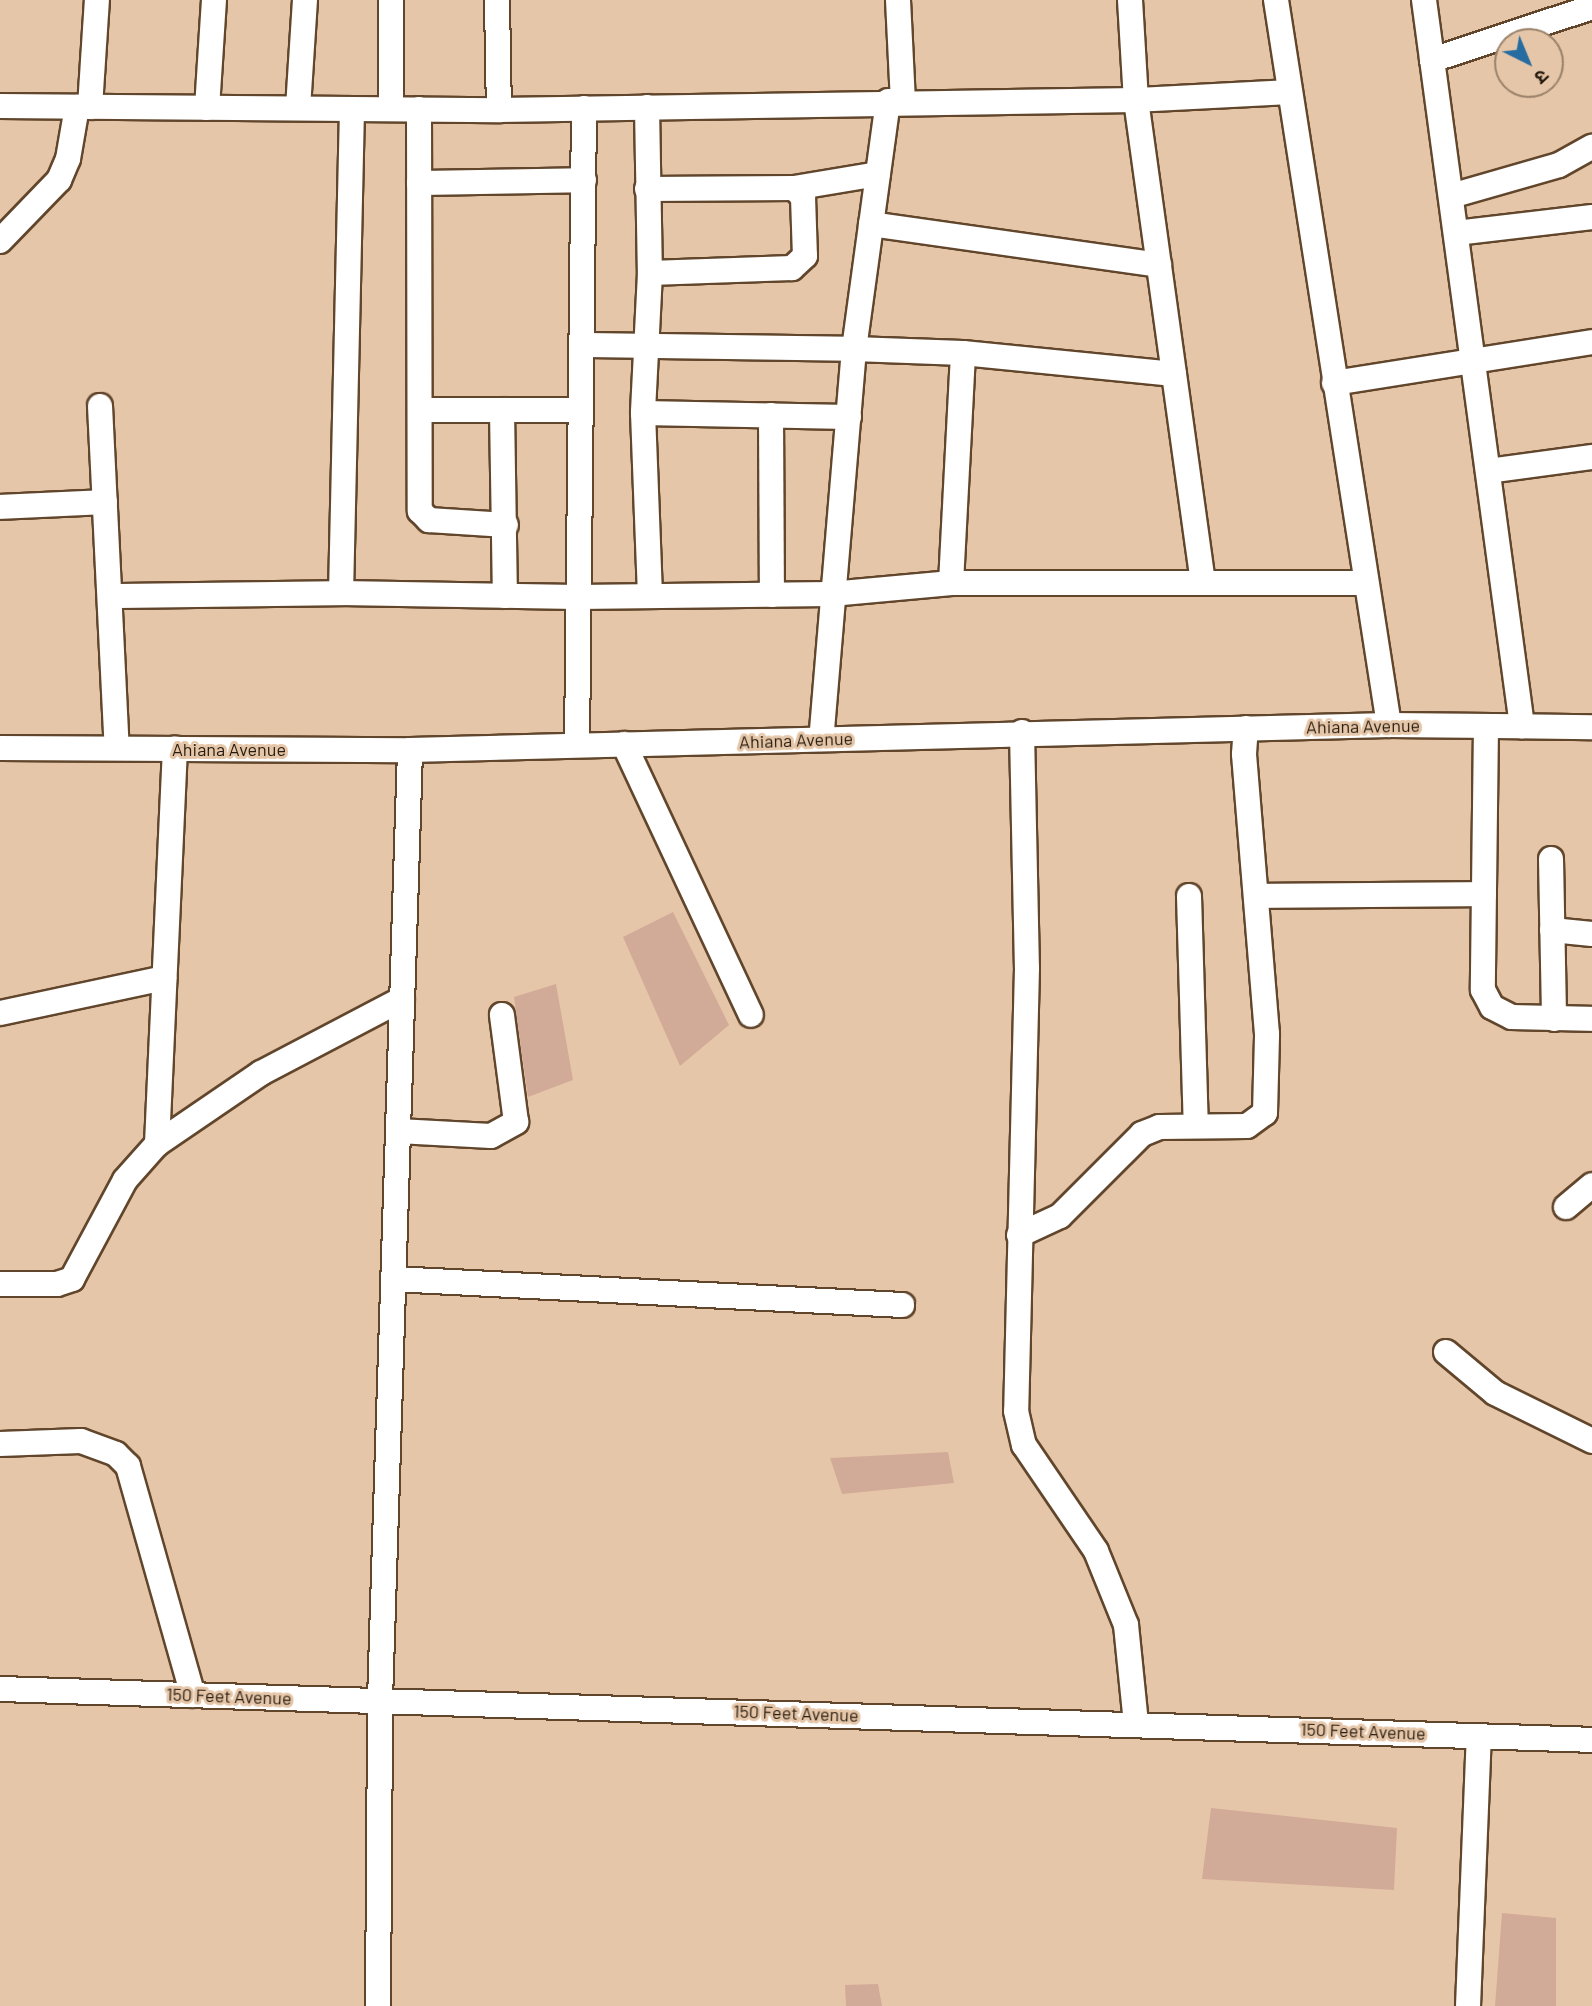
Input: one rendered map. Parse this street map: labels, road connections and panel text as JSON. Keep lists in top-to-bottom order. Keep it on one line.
{"streets":{"street":["Ahiana Avenue","150 Feet Avenue"]},"north":"bottom right"}
